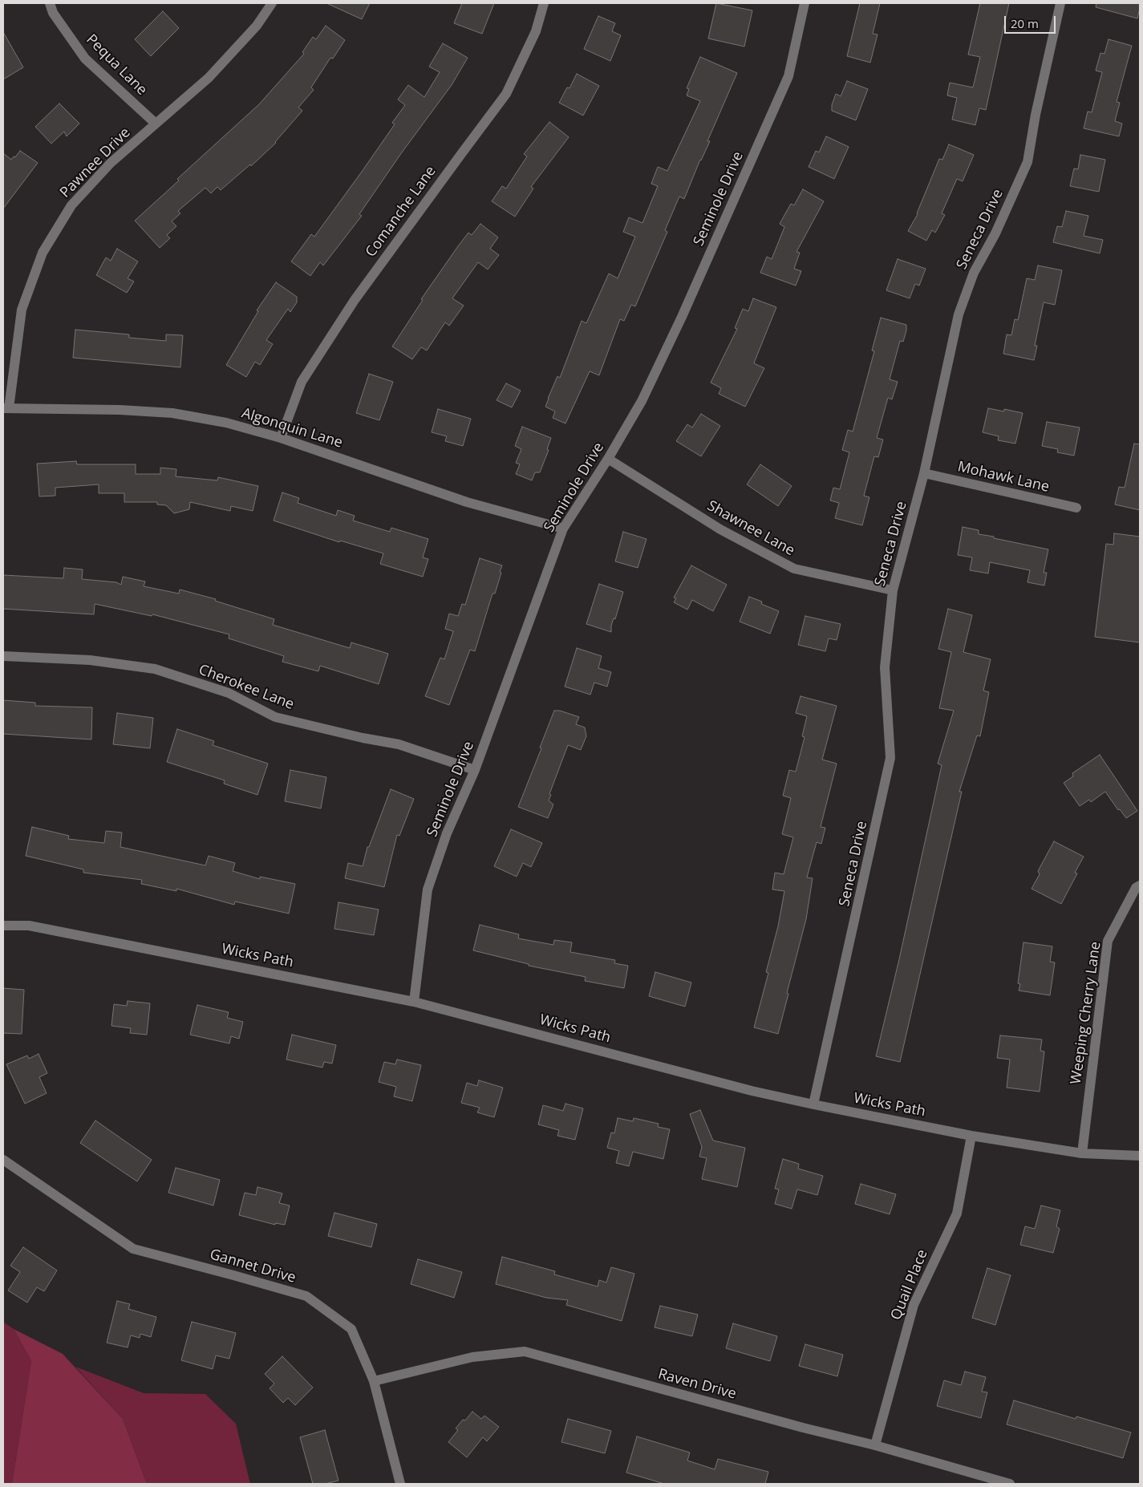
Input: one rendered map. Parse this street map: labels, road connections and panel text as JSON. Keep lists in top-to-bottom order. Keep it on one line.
{"streets":{"street":["Pequa Lane","Pawnee Drive","Seminole Drive","Comanche Lane","Seneca Drive","Algonquin Lane","Mohawk Lane","Shawnee Lane","Cherokee Lane","Wicks Path","Weeping Cherry Lane","Gannet Drive","Quail Place","Raven Drive"]},"crossings":[["Pequa Lane","Pawnee Drive"],["Pawnee Drive","Algonquin Lane"],["Seminole Drive","Algonquin Lane"],["Seminole Drive","Shawnee Lane"],["Seminole Drive","Cherokee Lane"],["Seminole Drive","Wicks Path"],["Comanche Lane","Algonquin Lane"],["Seneca Drive","Mohawk Lane"],["Seneca Drive","Shawnee Lane"],["Seneca Drive","Wicks Path"],["Wicks Path","Weeping Cherry Lane"],["Wicks Path","Quail Place"],["Gannet Drive","Raven Drive"],["Quail Place","Raven Drive"]],"scale_bar":"20 m"}
